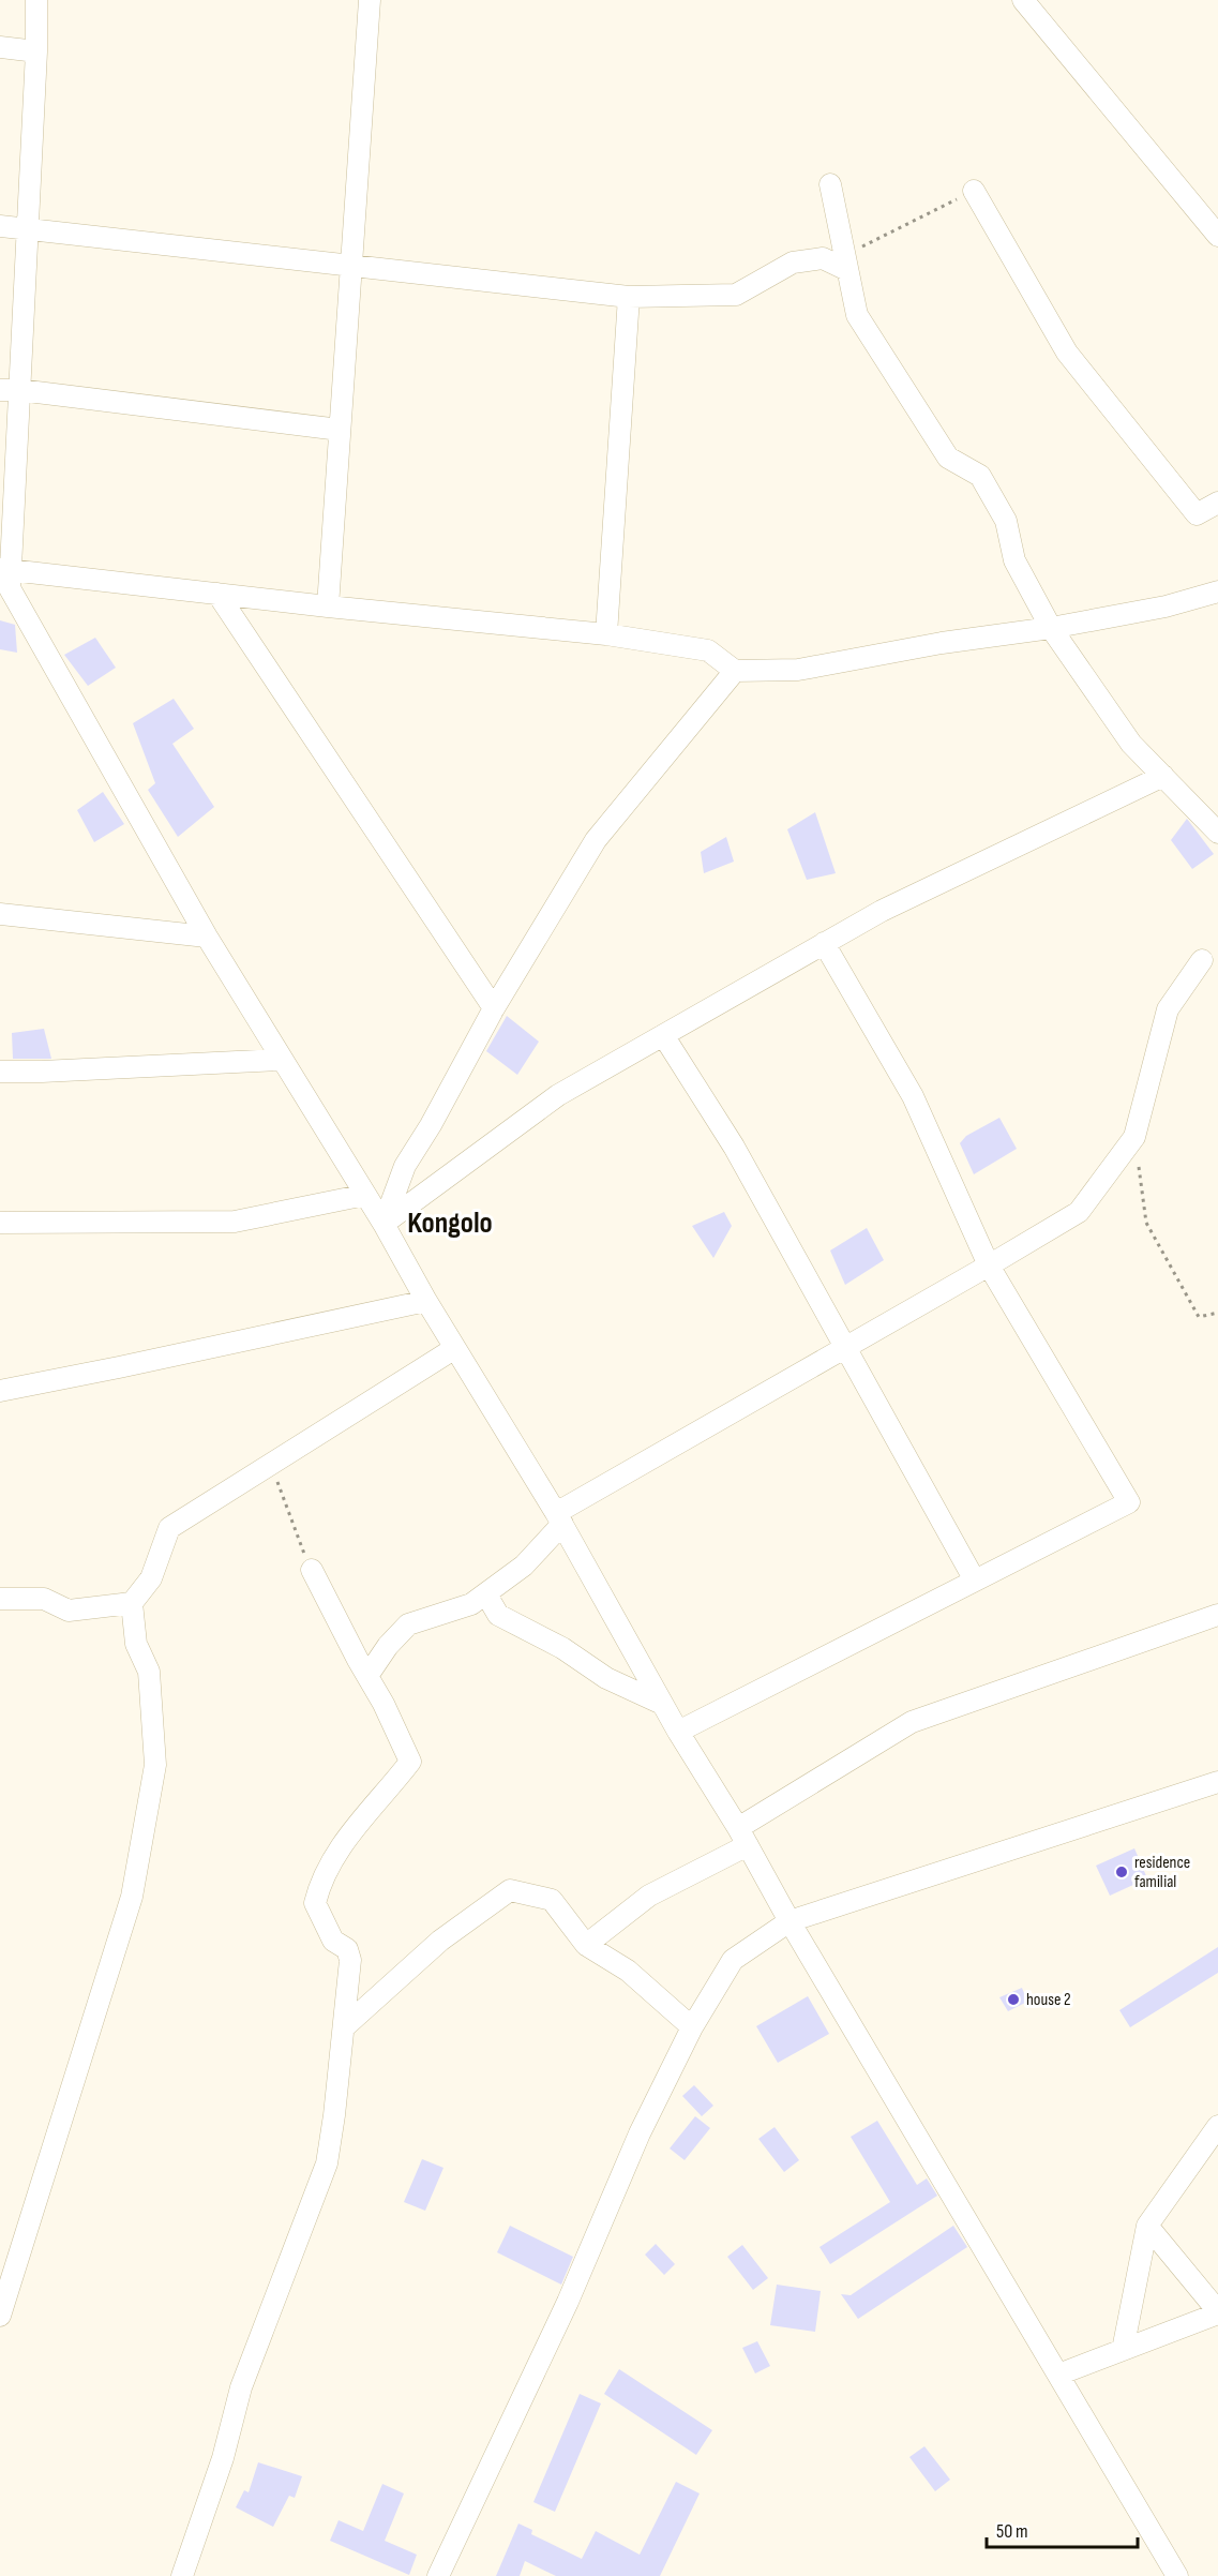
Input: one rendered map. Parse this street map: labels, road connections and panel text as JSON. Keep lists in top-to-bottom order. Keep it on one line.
{"districts":["Kongolo"],"places":["residence familial","house 2"],"scale_bar":"50 m"}
